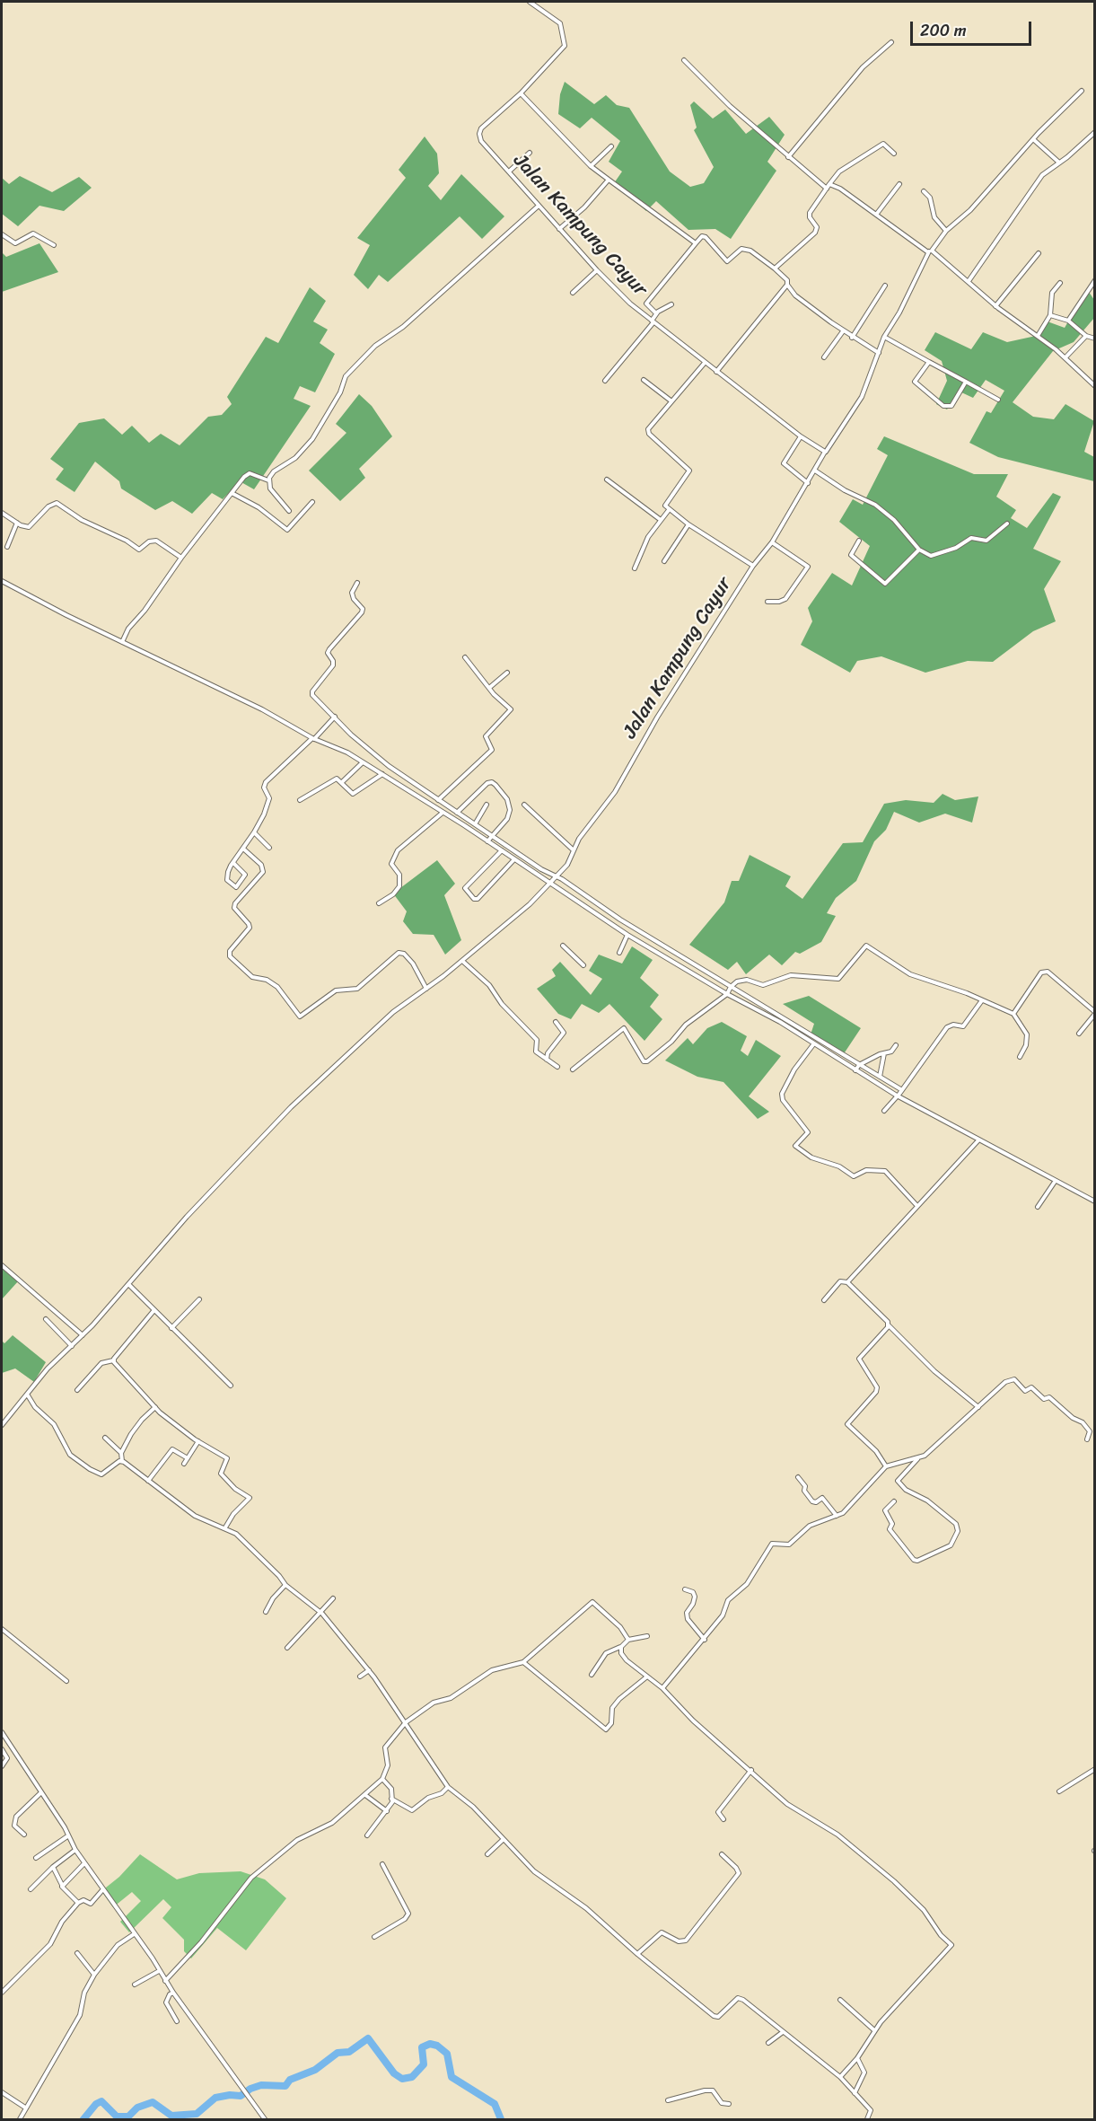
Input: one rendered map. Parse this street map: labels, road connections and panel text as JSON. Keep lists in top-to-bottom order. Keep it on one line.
{"streets":{"street":["Jalan Kampung Cayur"]},"scale_bar":"200 m"}
